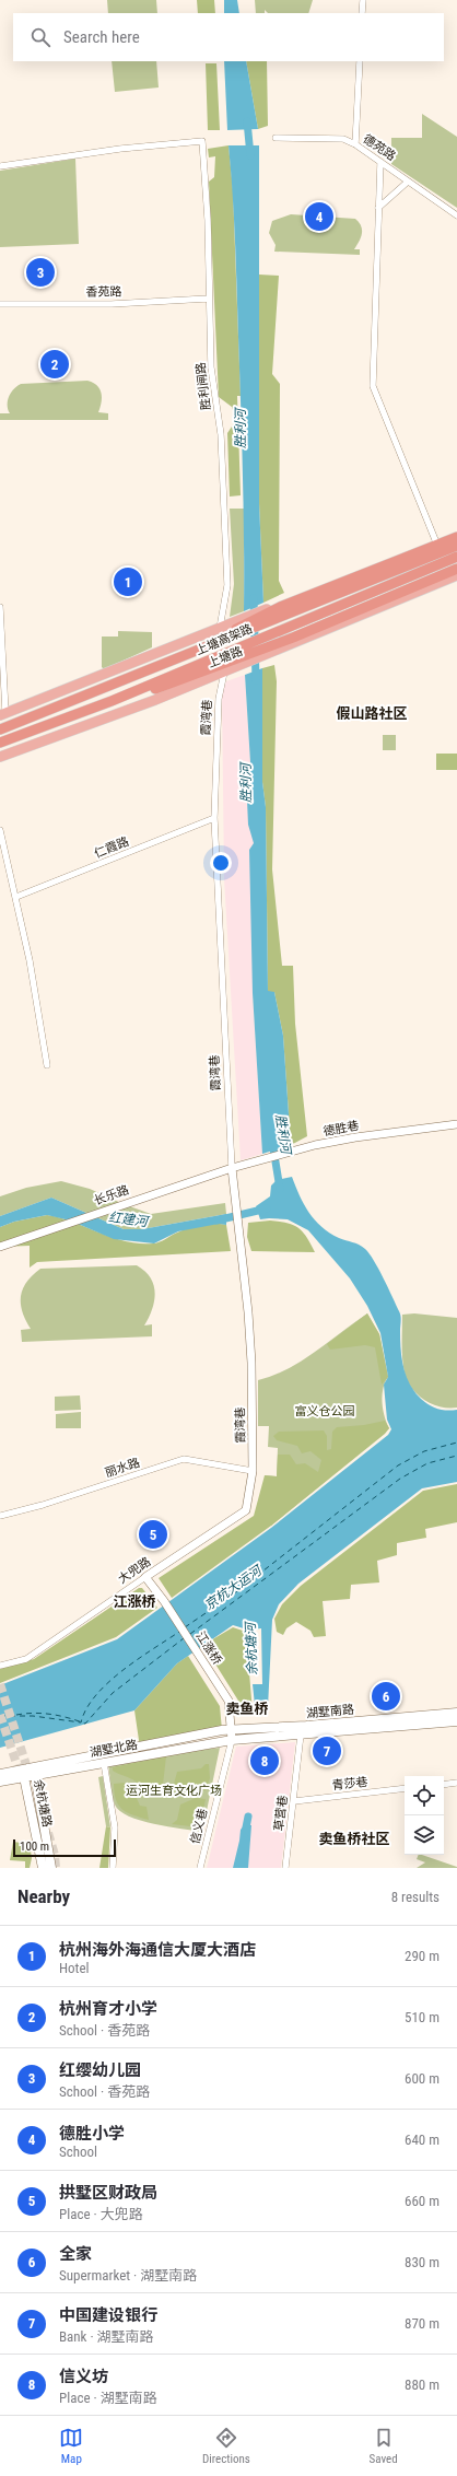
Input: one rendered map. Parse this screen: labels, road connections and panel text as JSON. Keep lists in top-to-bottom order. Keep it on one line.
{"streets":{"highway":["上塘高架路"],"main road":["上塘路","湖墅南路","湖墅北路","余杭塘路"],"street":["德苑路","香苑路","胜利闸路","霞湾巷","仁霞路","德胜巷","长乐路","丽水路","大兜路","江涨桥","青莎巷","草营巷","信义巷"]},"crossings":[["香苑路","胜利闸路"],["上塘路","霞湾巷"],["霞湾巷","仁霞路"],["霞湾巷","德胜巷"],["霞湾巷","长乐路"],["霞湾巷","丽水路"],["霞湾巷","大兜路"],["德胜巷","长乐路"],["丽水路","大兜路"],["大兜路","江涨桥"],["江涨桥","湖墅南路"],["江涨桥","湖墅北路"],["江涨桥","信义巷"],["湖墅南路","湖墅北路"],["湖墅南路","草营巷"],["湖墅南路","信义巷"],["湖墅北路","余杭塘路"],["湖墅北路","信义巷"],["青莎巷","草营巷"]],"districts":["假山路社区","江涨桥","卖鱼桥","卖鱼桥社区"],"water":["胜利河","红建河","京杭大运河","余杭塘河"],"parks":["富义仓公园","运河生育文化广场"],"scale_bar":"100 m","page":{"search":"Search here","pins":["4","3","2","1","5","6","7","8"],"scale":"100 m","heading":["Nearby","8 results"],"list":[{"mark":"1","name":"杭州海外海通信大厦大酒店","note":"Hotel","value":"290 m"},{"mark":"2","name":"杭州育才小学","note":"School · 香苑路","value":"510 m"},{"mark":"3","name":"红缨幼儿园","note":"School · 香苑路","value":"600 m"},{"mark":"4","name":"德胜小学","note":"School","value":"640 m"},{"mark":"5","name":"拱墅区财政局","note":"Place · 大兜路","value":"660 m"},{"mark":"6","name":"全家","note":"Supermarket · 湖墅南路","value":"830 m"},{"mark":"7","name":"中国建设银行","note":"Bank · 湖墅南路","value":"870 m"},{"mark":"8","name":"信义坊","note":"Place · 湖墅南路","value":"880 m"}],"nav":["Map","Directions","Saved"]}}
